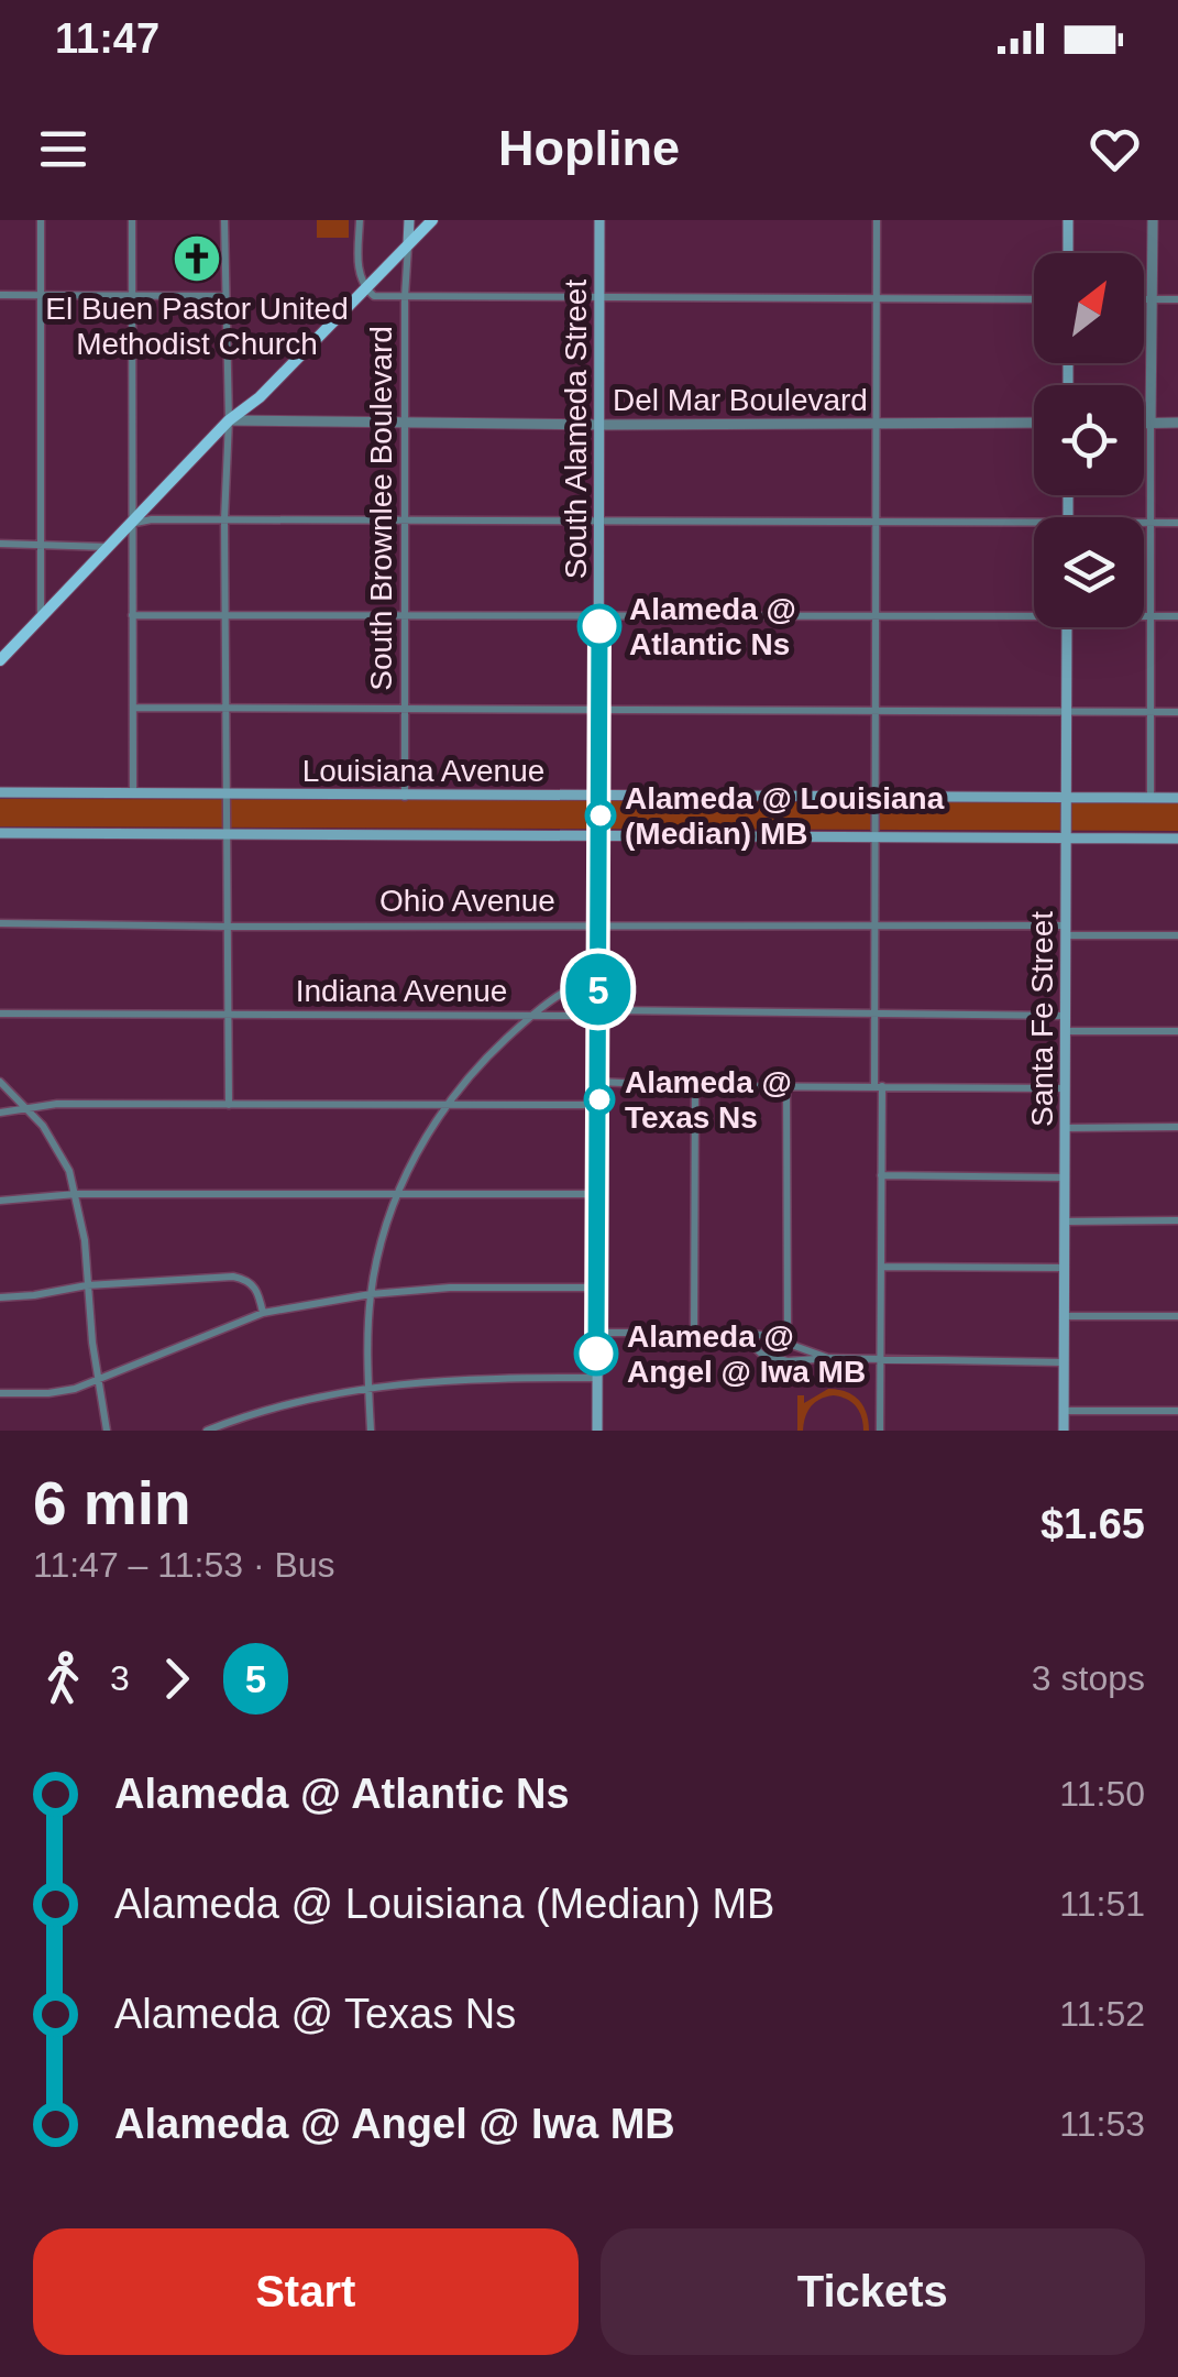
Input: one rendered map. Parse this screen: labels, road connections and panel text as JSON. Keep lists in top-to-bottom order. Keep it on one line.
{"streets":{"main road":["South Alameda Street","South Brownlee Boulevard","Louisiana Avenue","Santa Fe Street"],"street":["Del Mar Boulevard","Ohio Avenue","Indiana Avenue"]},"crossings":[["Del Mar Boulevard","South Alameda Street"],["Del Mar Boulevard","South Brownlee Boulevard"],["South Alameda Street","Louisiana Avenue"],["South Alameda Street","Ohio Avenue"],["South Alameda Street","Indiana Avenue"],["South Brownlee Boulevard","Louisiana Avenue"],["Louisiana Avenue","Santa Fe Street"],["Ohio Avenue","Santa Fe Street"],["Indiana Avenue","Santa Fe Street"]],"places":{"church":["El Buen Pastor United Methodist Church"],"other":["Alameda @ Atlantic Ns","Alameda @ Louisiana (Median) MB","Alameda @ Texas Ns","Alameda @ Angel @ Iwa MB"]},"lines":["bus line 5"],"north":"top right","page":{"status":"11:47","header":"Hopline","on_map":"5","heading":["6 min","11:47 – 11:53 · Bus","$1.65"],"legs":["3","5","3 stops"],"list":[{"name":"Alameda @ Atlantic Ns","value":"11:50"},{"name":"Alameda @ Louisiana (Median) MB","value":"11:51"},{"name":"Alameda @ Texas Ns","value":"11:52"},{"name":"Alameda @ Angel @ Iwa MB","value":"11:53"}],"buttons":["Start","Tickets"]}}
